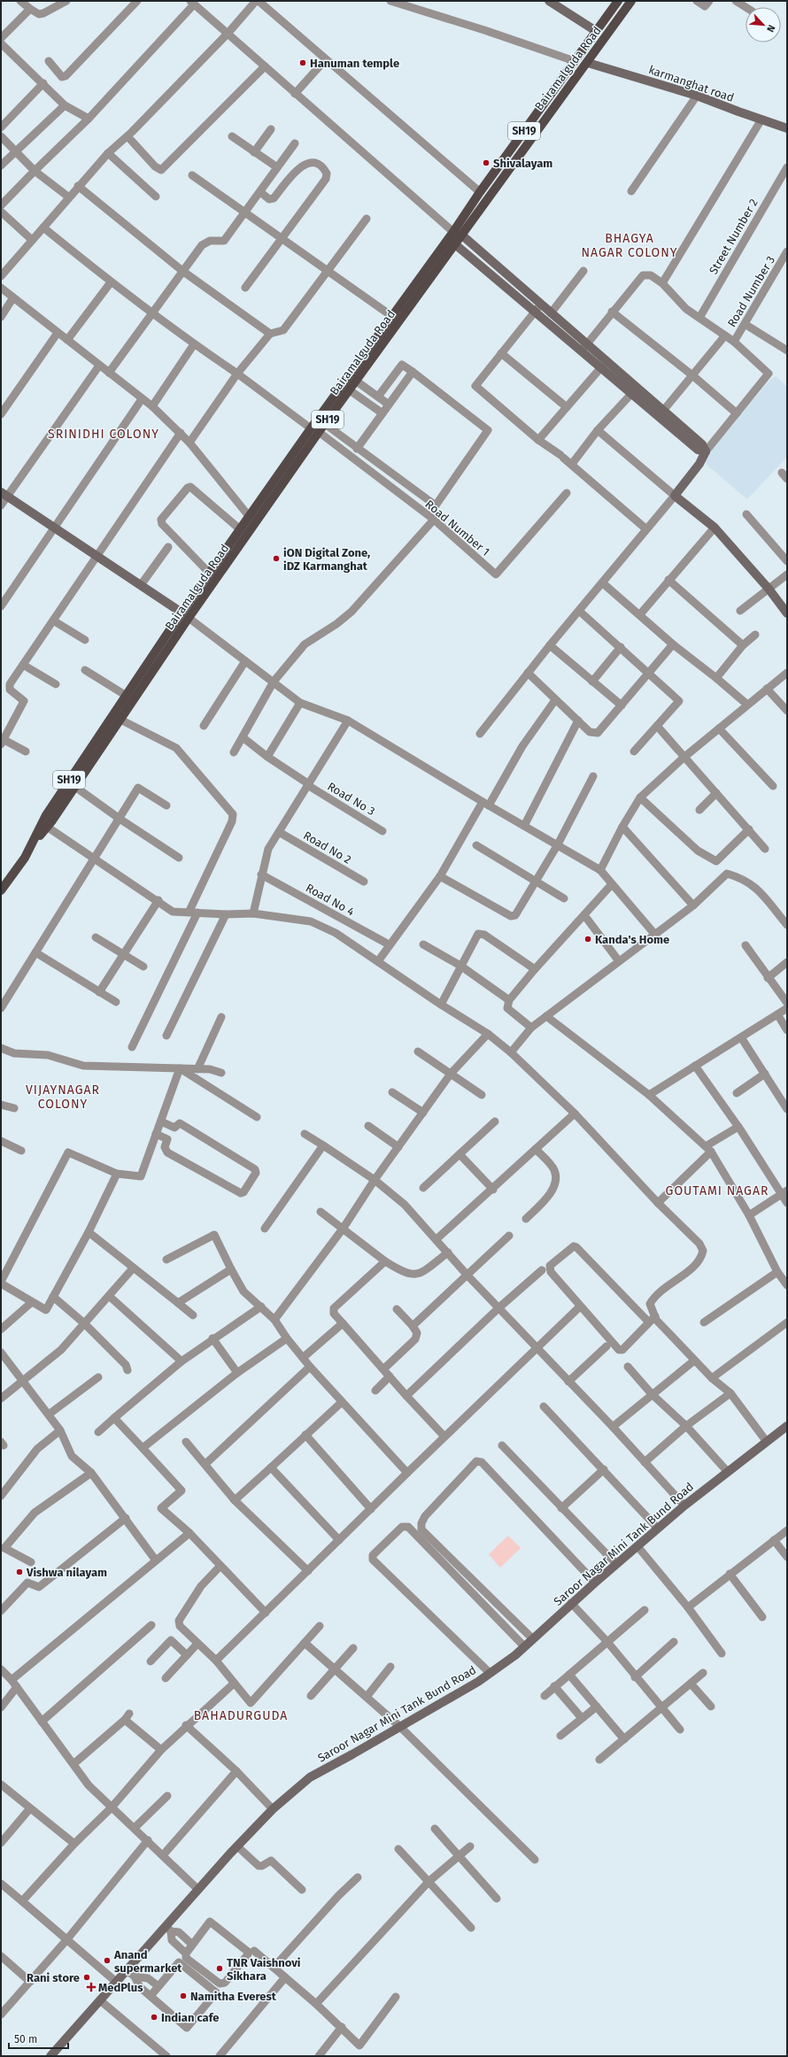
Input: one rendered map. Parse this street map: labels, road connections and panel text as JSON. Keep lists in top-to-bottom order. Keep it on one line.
{"streets":{"main road":["Bairamalguda Road","karmanghat road","SH19","Saroor Nagar Mini Tank Bund Road"],"street":["Street Number 2","Road Number 3","Road Number 1","Road No 3","Road No 2","Road No 4"]},"crossings":[["Bairamalguda Road","karmanghat road"],["Bairamalguda Road","Road Number 1"]],"districts":["BHAGYA NAGAR COLONY","SRINIDHI COLONY","VIJAYNAGAR COLONY","GOUTAMI NAGAR","BAHADURGUDA"],"places":{"other":["Hanuman temple","Shivalayam","iON Digital Zone, iDZ Karmanghat","Kanda's Home","Vishwa nilayam","Anand supermarket","TNR Vaishnovi Sikhara","Rani store","Namitha Everest","Indian cafe"],"health":["MedPlus"]},"scale_bar":"50 m","north":"bottom right"}
